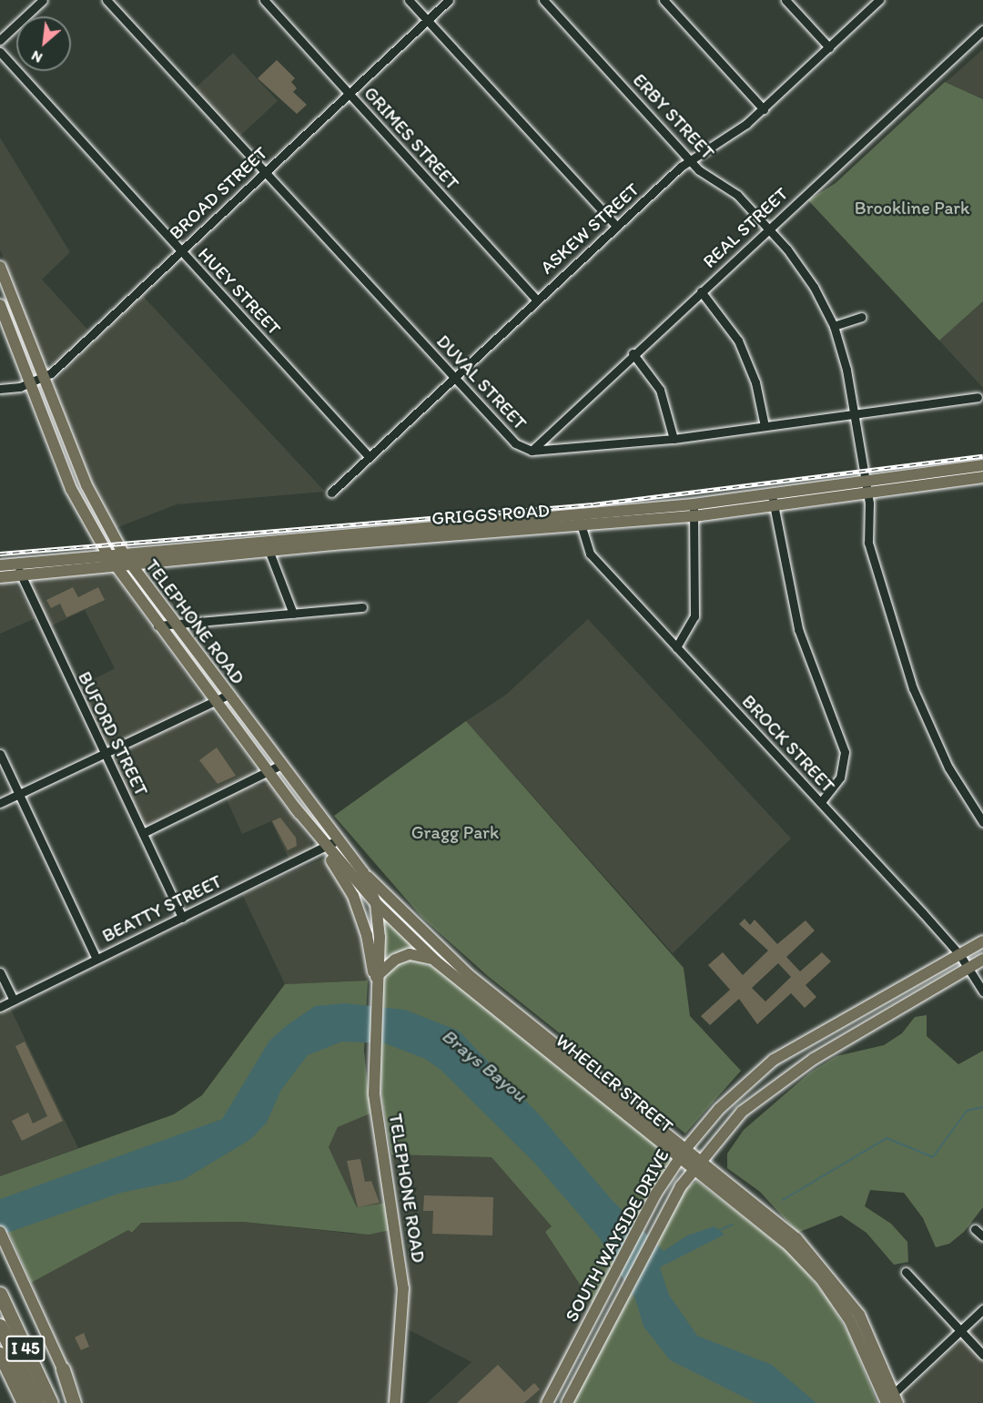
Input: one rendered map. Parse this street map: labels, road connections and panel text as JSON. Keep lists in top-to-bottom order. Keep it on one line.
{"streets":{"highway":["I 45"],"main road":["GRIGGS ROAD","TELEPHONE ROAD","WHEELER STREET","SOUTH WAYSIDE DRIVE"],"street":["ERBY STREET","GRIMES STREET","BROAD STREET","REAL STREET","ASKEW STREET","HUEY STREET","DUVAL STREET","BUFORD STREET","BROCK STREET","BEATTY STREET"]},"crossings":[["ERBY STREET","REAL STREET"],["ERBY STREET","ASKEW STREET"],["ERBY STREET","DUVAL STREET"],["ERBY STREET","GRIGGS ROAD"],["GRIMES STREET","BROAD STREET"],["GRIMES STREET","ASKEW STREET"],["BROAD STREET","HUEY STREET"],["BROAD STREET","DUVAL STREET"],["BROAD STREET","TELEPHONE ROAD"],["REAL STREET","DUVAL STREET"],["ASKEW STREET","HUEY STREET"],["ASKEW STREET","DUVAL STREET"],["GRIGGS ROAD","TELEPHONE ROAD"],["GRIGGS ROAD","BUFORD STREET"],["GRIGGS ROAD","BROCK STREET"],["TELEPHONE ROAD","BEATTY STREET"],["TELEPHONE ROAD","WHEELER STREET"],["BUFORD STREET","BEATTY STREET"],["BROCK STREET","SOUTH WAYSIDE DRIVE"],["BEATTY STREET","WHEELER STREET"],["WHEELER STREET","SOUTH WAYSIDE DRIVE"]],"water":["Brays Bayou"],"parks":["Brookline Park","Gragg Park"],"north":"bottom left"}
